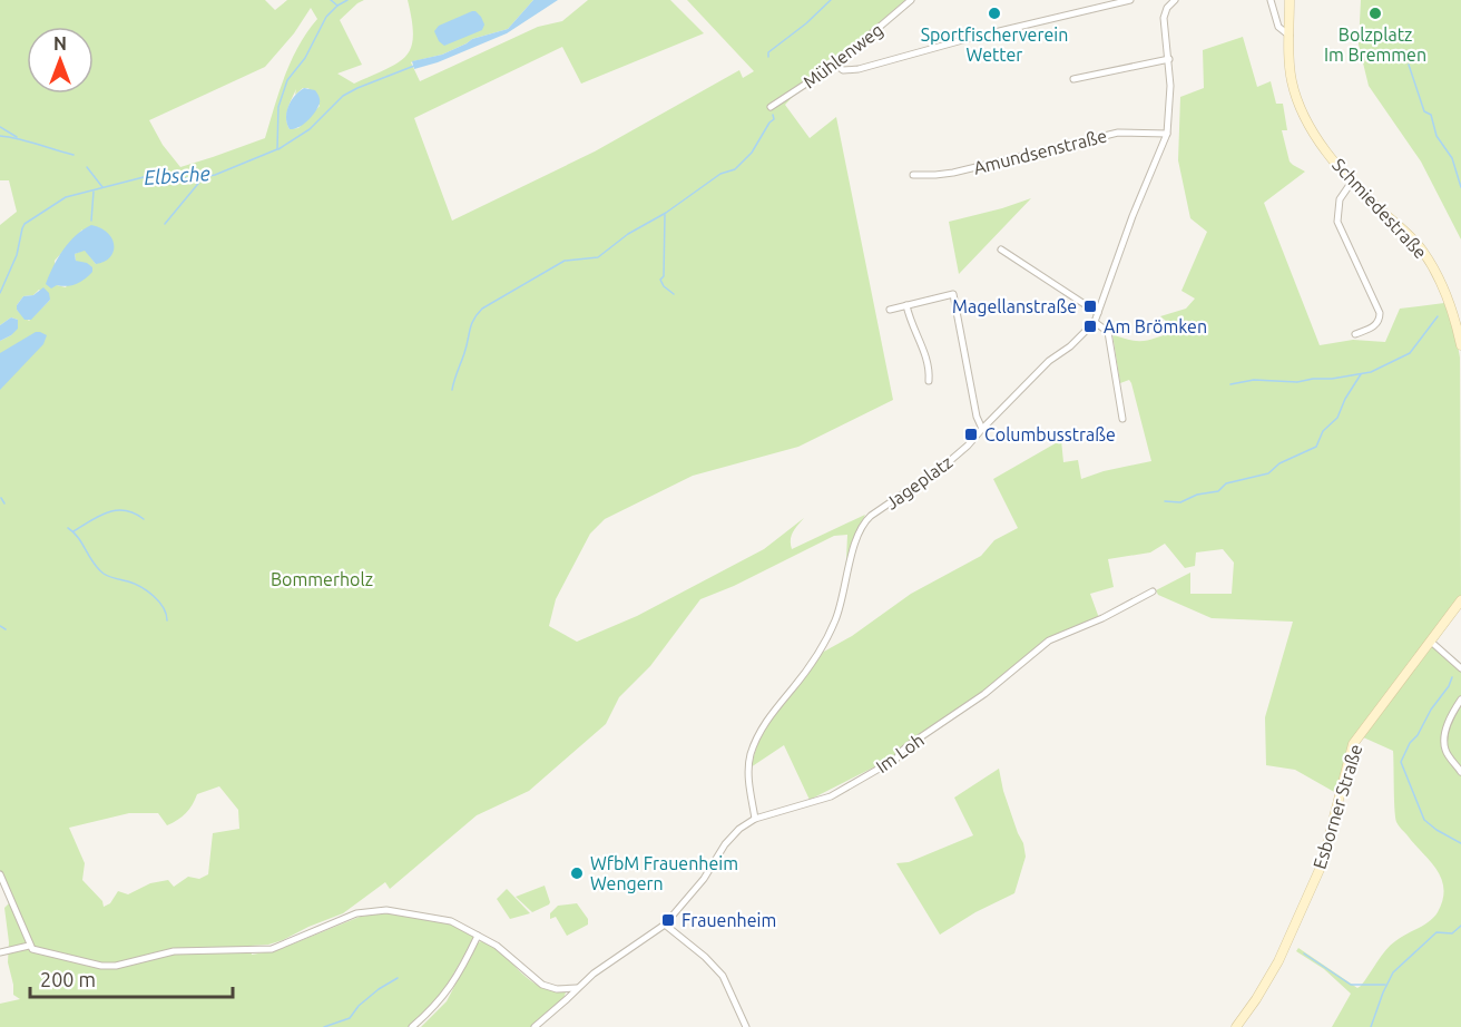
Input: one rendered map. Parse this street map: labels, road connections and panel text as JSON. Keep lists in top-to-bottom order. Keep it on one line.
{"streets":{"main road":["Schmiedestraße","Esborner Straße"],"street":["Mühlenweg","Amundsenstraße","Jageplatz","Im Loh"]},"crossings":[["Amundsenstraße","Jageplatz"],["Jageplatz","Im Loh"]],"water":["Elbsche"],"parks":["Bommerholz"],"places":{"other":["Sportfischerverein Wetter","Bolzplatz Im Bremmen","WfbM Frauenheim Wengern"],"transit":["Magellanstraße","Am Brömken","Columbusstraße","Frauenheim"]},"scale_bar":"200 m","north":"top"}
